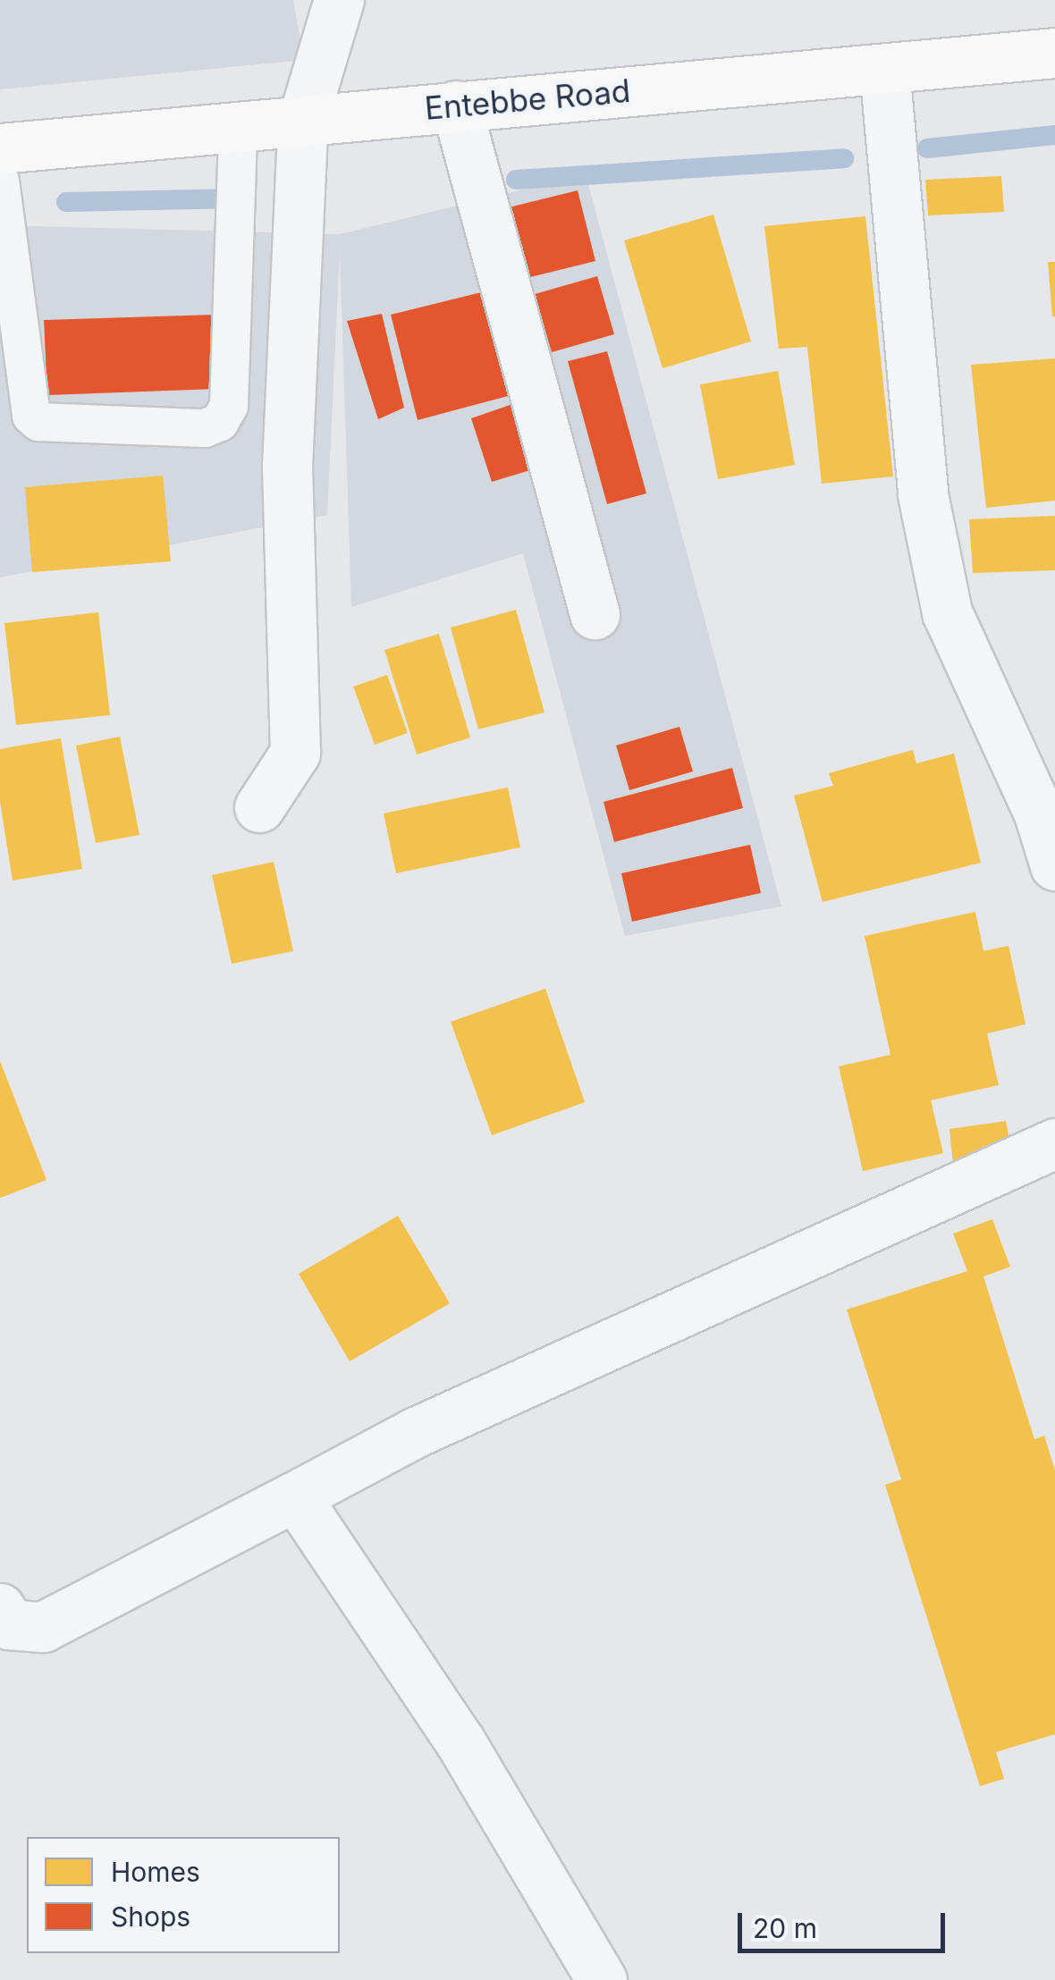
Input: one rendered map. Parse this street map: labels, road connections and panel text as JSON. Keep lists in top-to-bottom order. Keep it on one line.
{"streets":{"main road":["Entebbe Road"]},"legend":["Homes","Shops"],"scale_bar":"20 m"}
